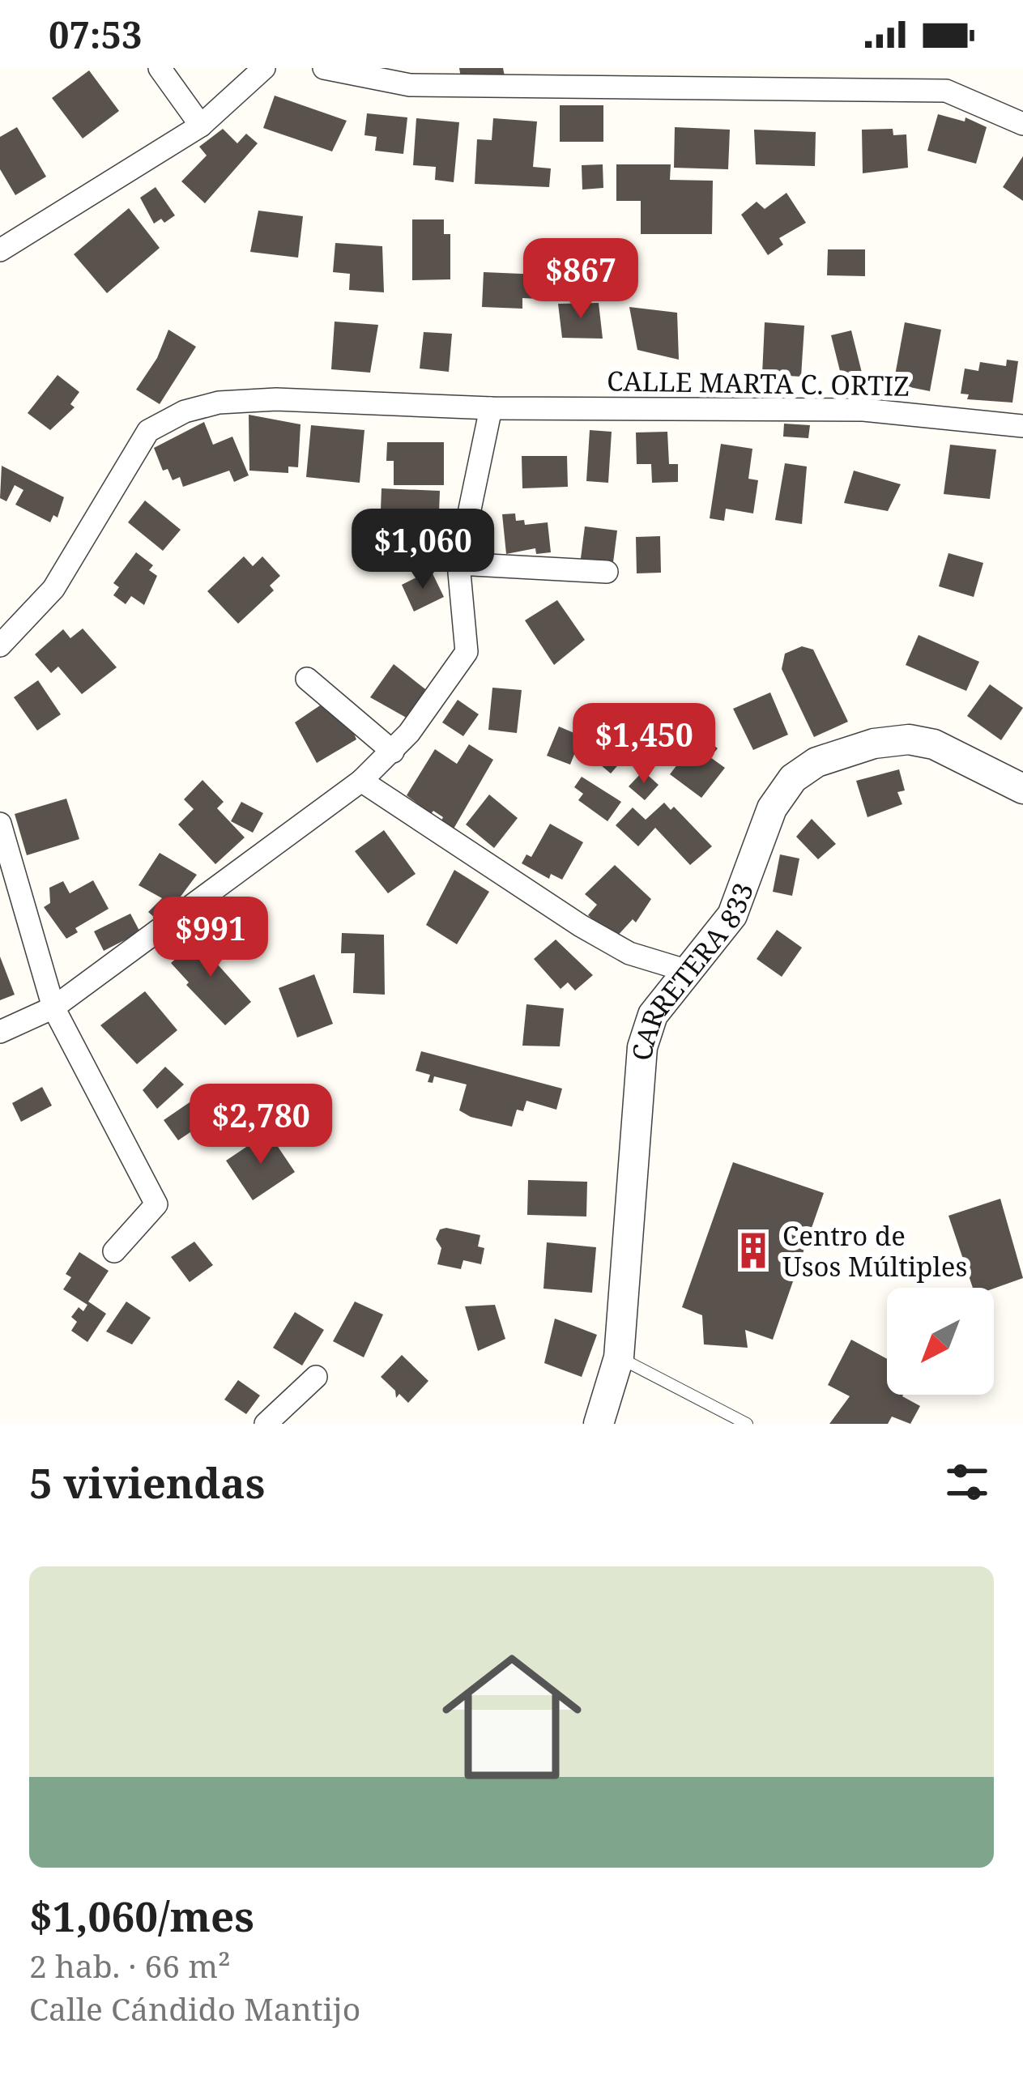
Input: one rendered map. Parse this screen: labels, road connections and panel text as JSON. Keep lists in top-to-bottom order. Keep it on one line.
{"streets":{"street":["CALLE MARTA C. ORTIZ","CARRETERA 833"]},"places":{"building":["Centro de Usos Múltiples"]},"north":"bottom left","page":{"status":"07:53","price":["$867","$1,060","$1,450","$991","$2,780"],"heading":"5 viviendas","list":[{"name":"$1,060/mes","note":"2 hab. · 66 m² · Calle Cándido Mantijo"}]}}
